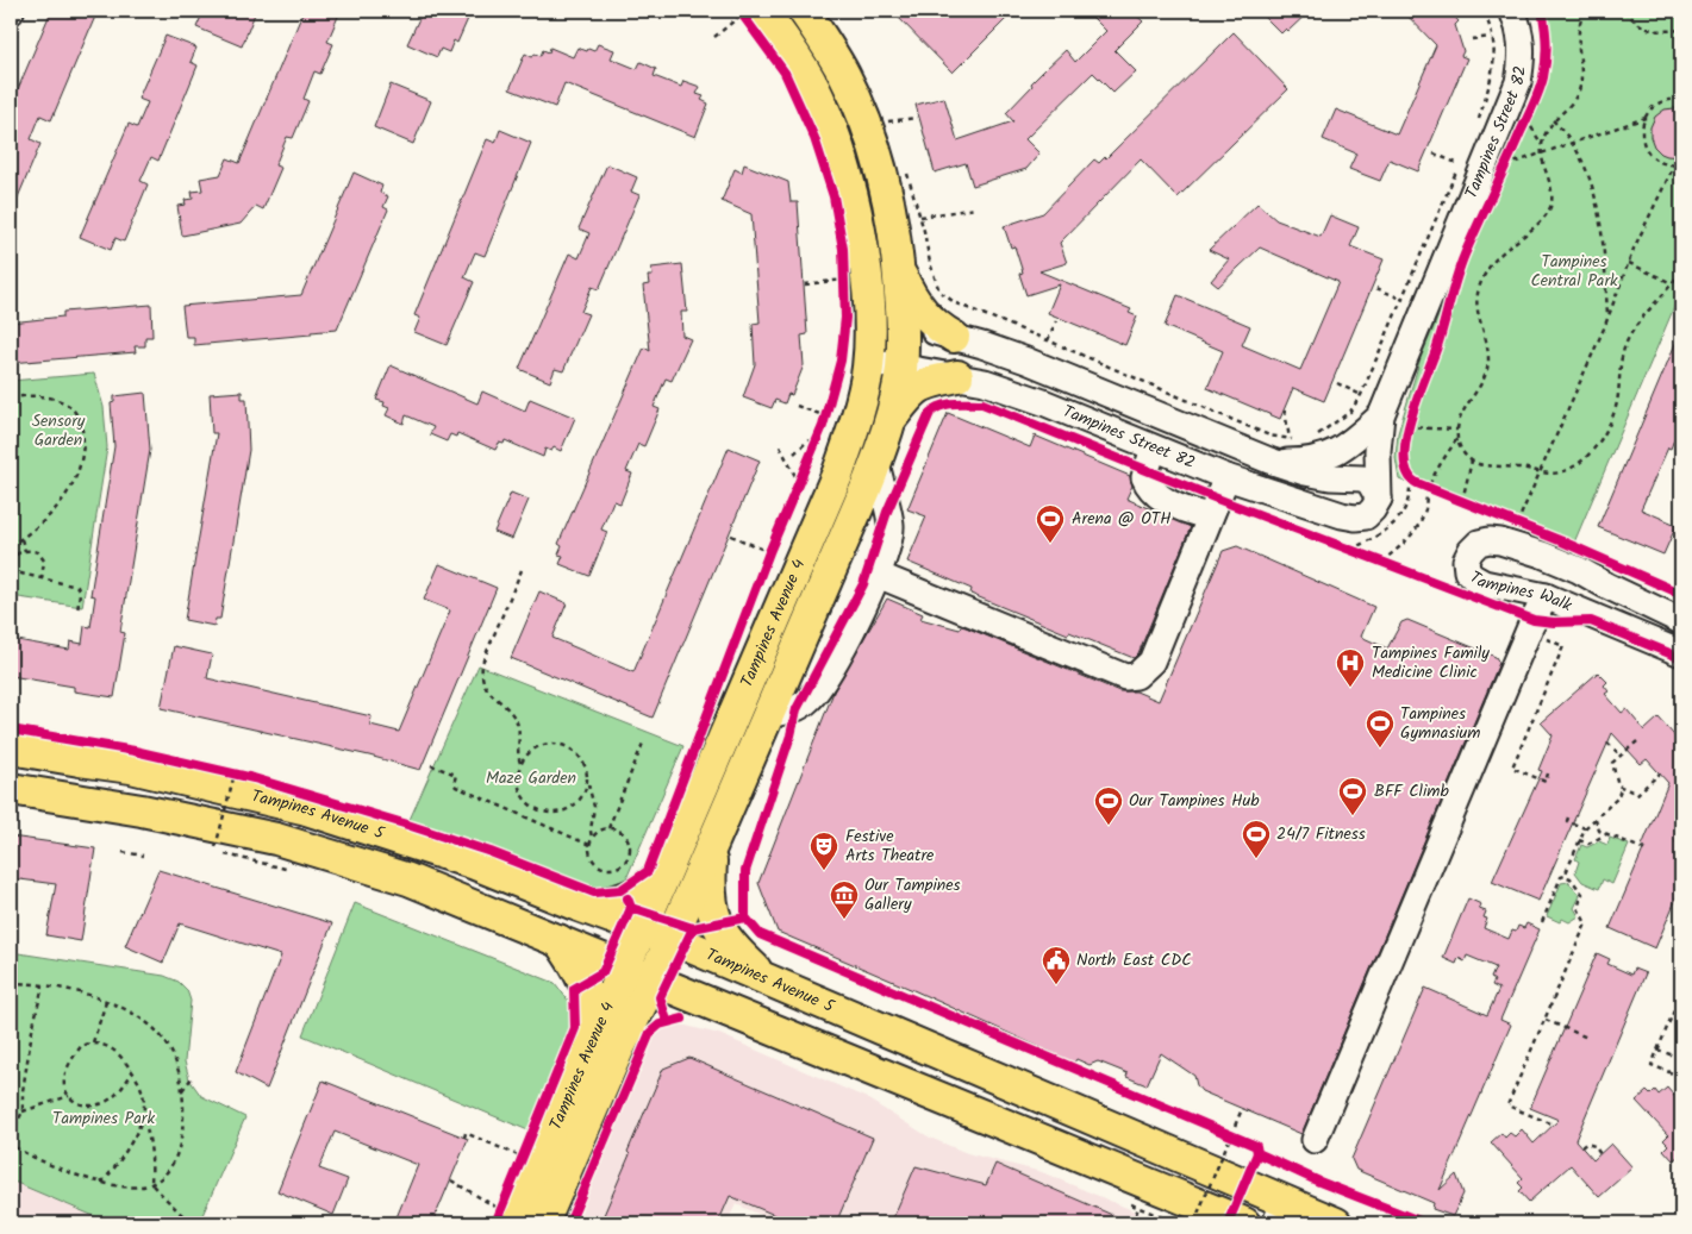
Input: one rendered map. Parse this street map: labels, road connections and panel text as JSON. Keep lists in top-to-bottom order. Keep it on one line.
{"streets":{"main road":["Tampines Avenue 4","Tampines Avenue 5"],"street":["Tampines Street 82","Tampines Walk"]},"crossings":[["Tampines Street 82","Tampines Avenue 4"],["Tampines Avenue 4","Tampines Avenue 5"]],"parks":["Tampines Central Park","Sensory Garden","Maze Garden","Tampines Park"],"places":{"sports":["Arena @ OTH","Tampines Gymnasium","BFF Climb","Our Tampines Hub","24/7 Fitness"],"hospital":["Tampines Family Medicine Clinic"],"theatre":["Festive Arts Theatre"],"museum":["Our Tampines Gallery"],"public building":["North East CDC"]}}
